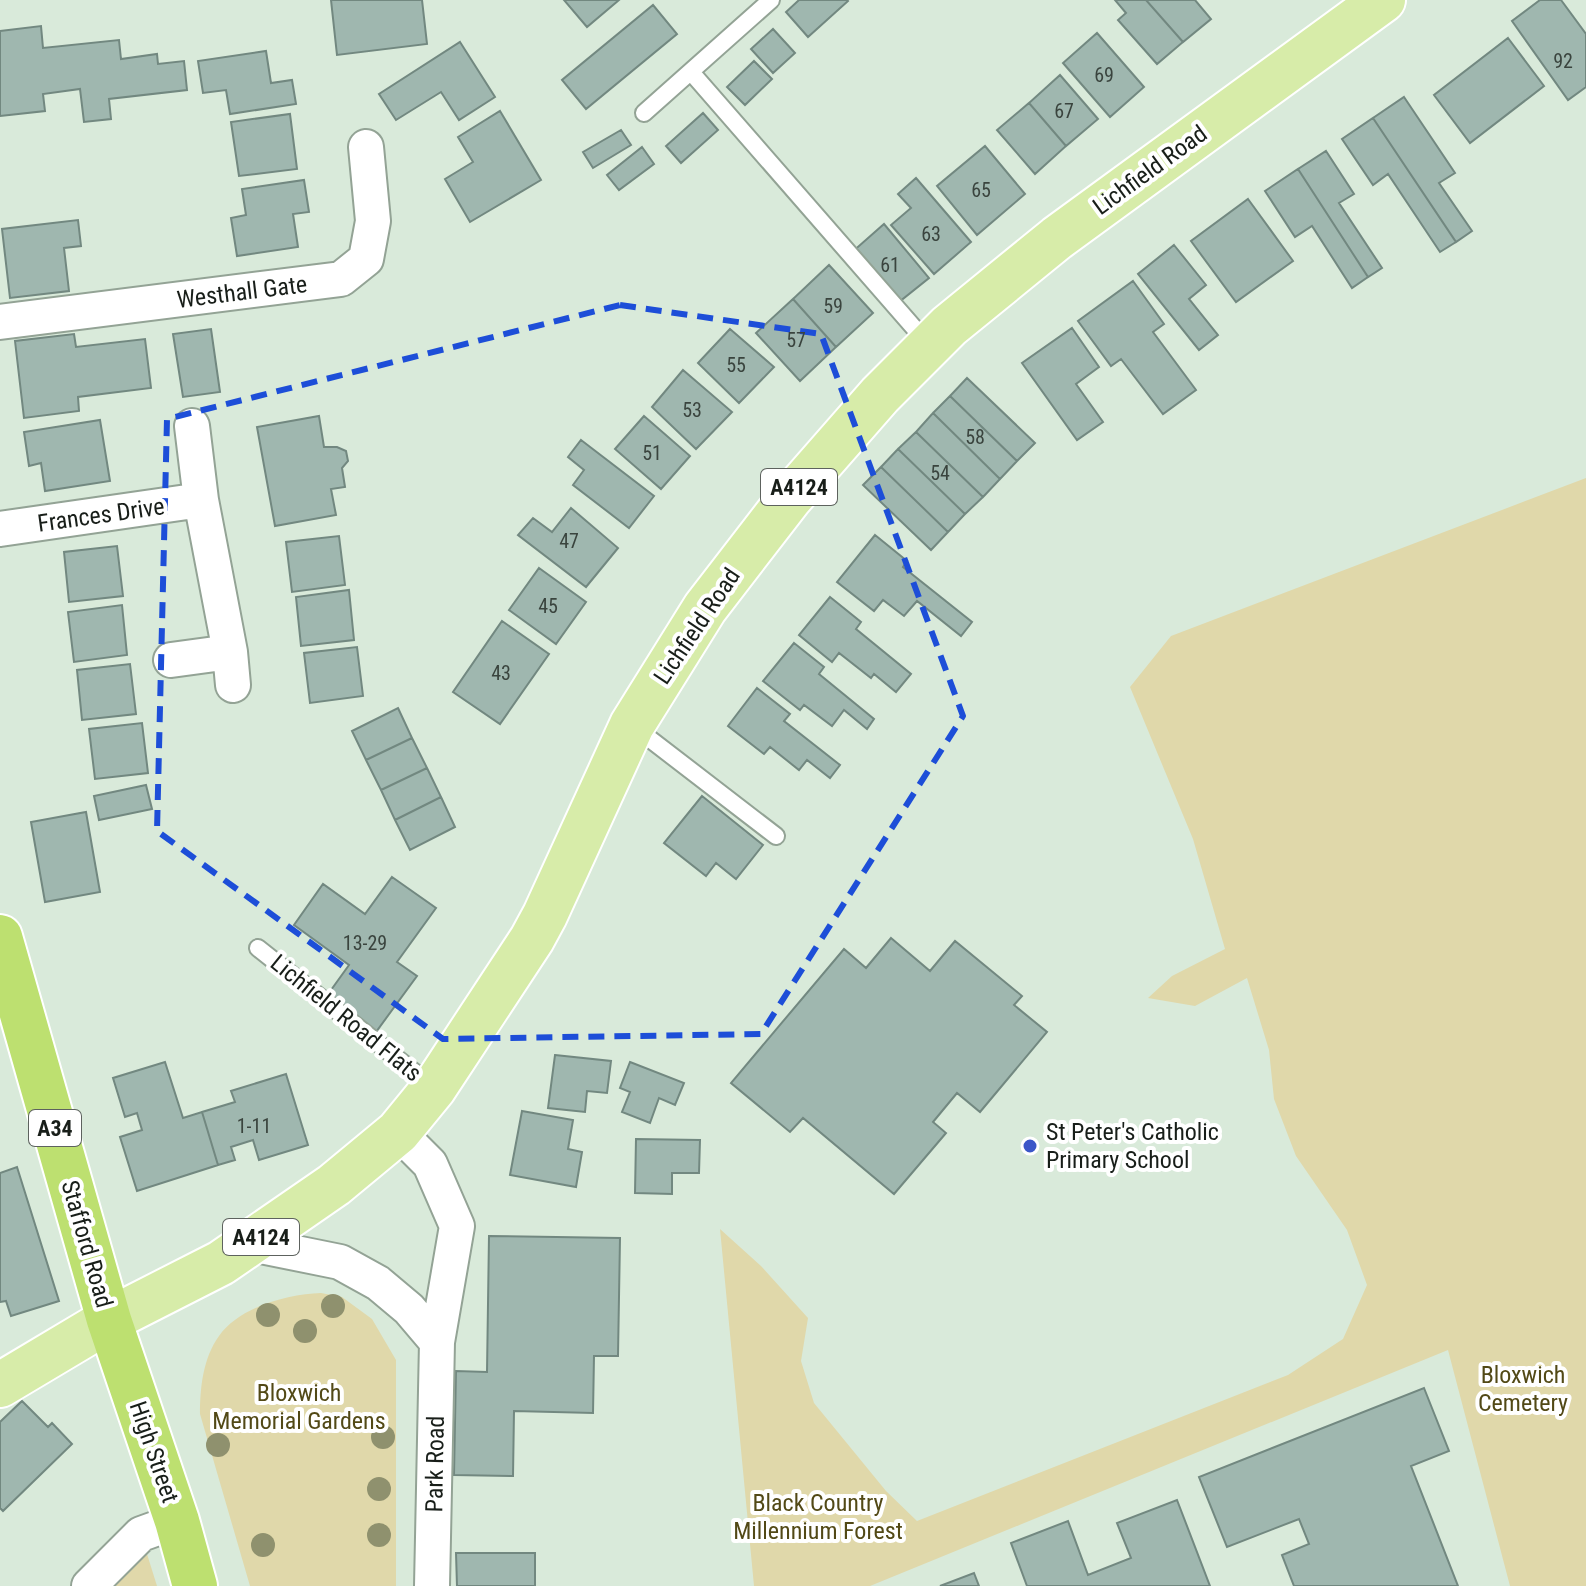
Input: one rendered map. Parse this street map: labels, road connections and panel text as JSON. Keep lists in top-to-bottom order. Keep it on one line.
{"streets":{"highway":["A34","Stafford Road","High Street"],"main road":["Lichfield Road","A4124"],"street":["Westhall Gate","Frances Drive","Park Road"],"lane":["Lichfield Road Flats"]},"crossings":[["Lichfield Road","A4124"],["Lichfield Road","Lichfield Road Flats"],["Lichfield Road","Stafford Road"],["Lichfield Road","High Street"],["Lichfield Road","Park Road"],["A4124","Stafford Road"],["A4124","High Street"],["Stafford Road","High Street"]],"parks":["Bloxwich Cemetery","Bloxwich Memorial Gardens","Black Country Millennium Forest"],"places":["St Peter's Catholic Primary School"],"house_numbers":["92","69","67","65","63","61","59","57","55","53","58","51","54","47","45","43","13-29","1-11"]}
